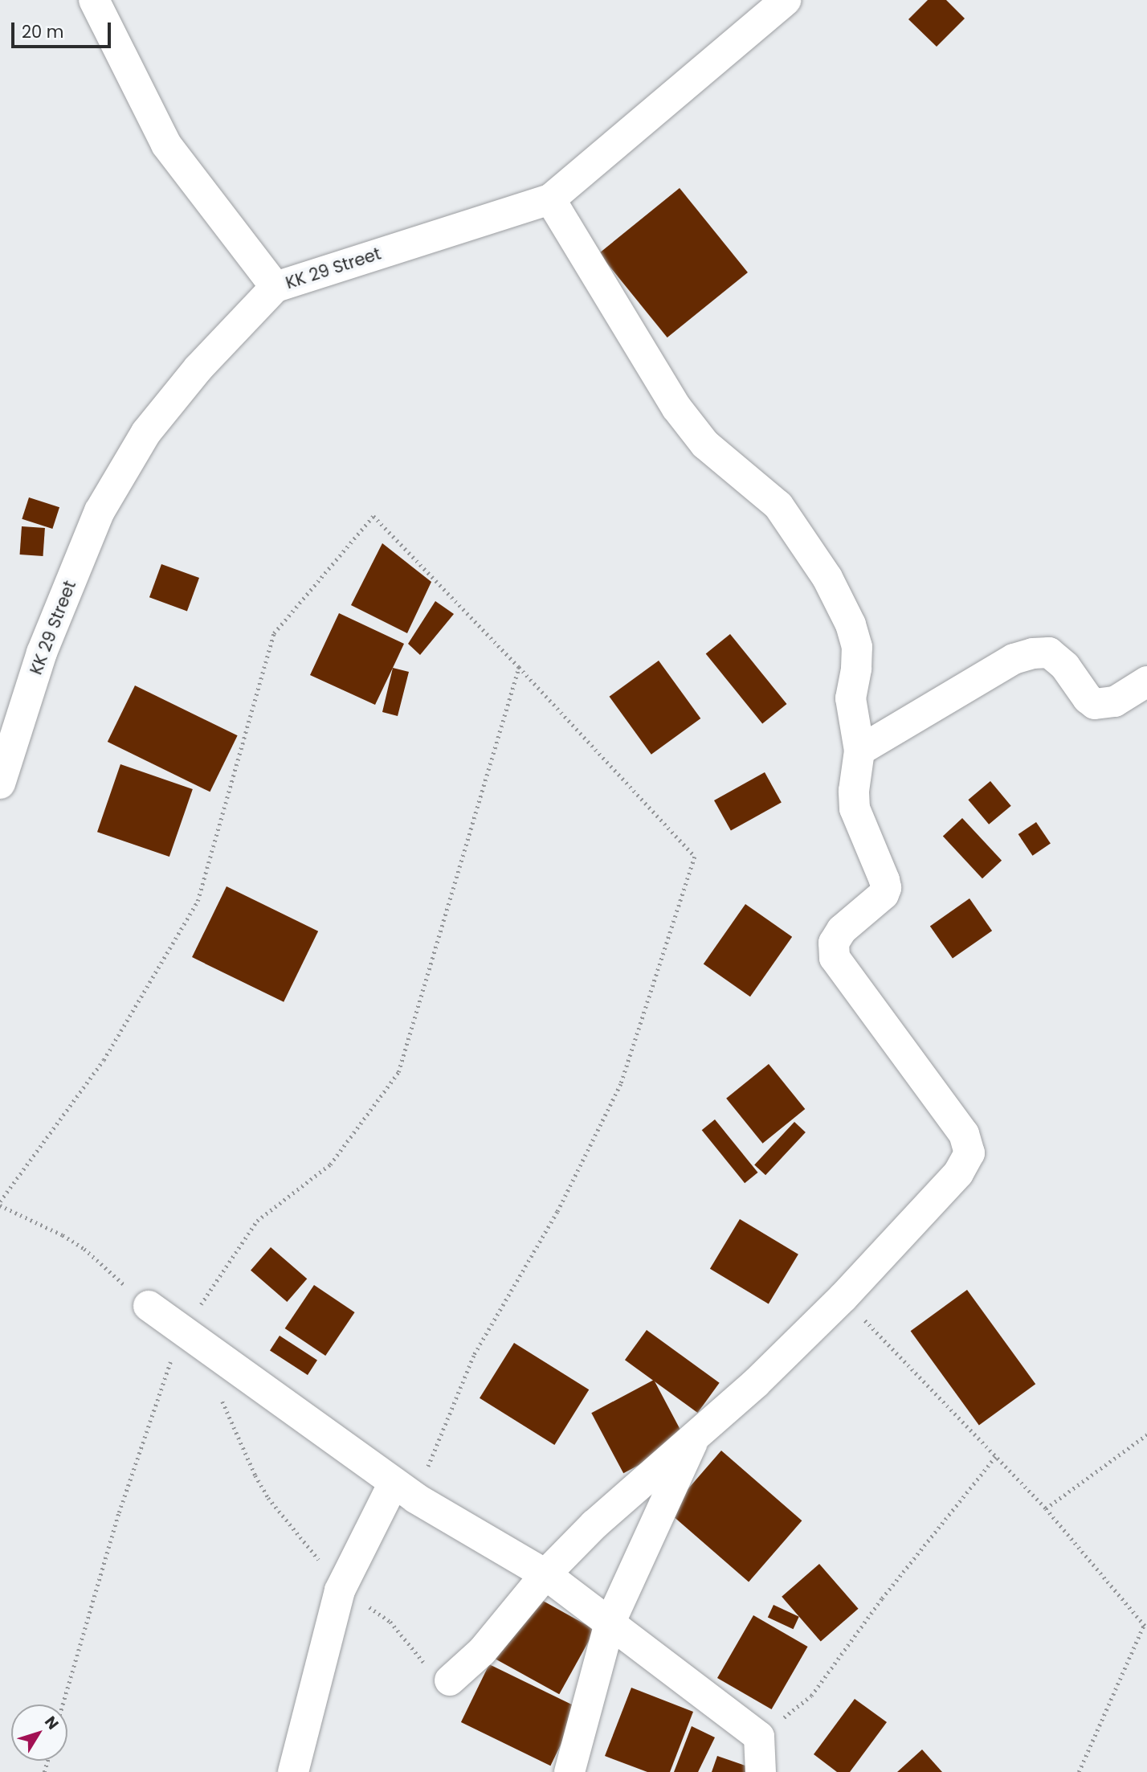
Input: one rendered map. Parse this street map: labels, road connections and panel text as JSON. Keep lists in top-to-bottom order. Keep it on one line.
{"streets":{"street":["KK 29 Street"]},"scale_bar":"20 m","north":"top right"}
